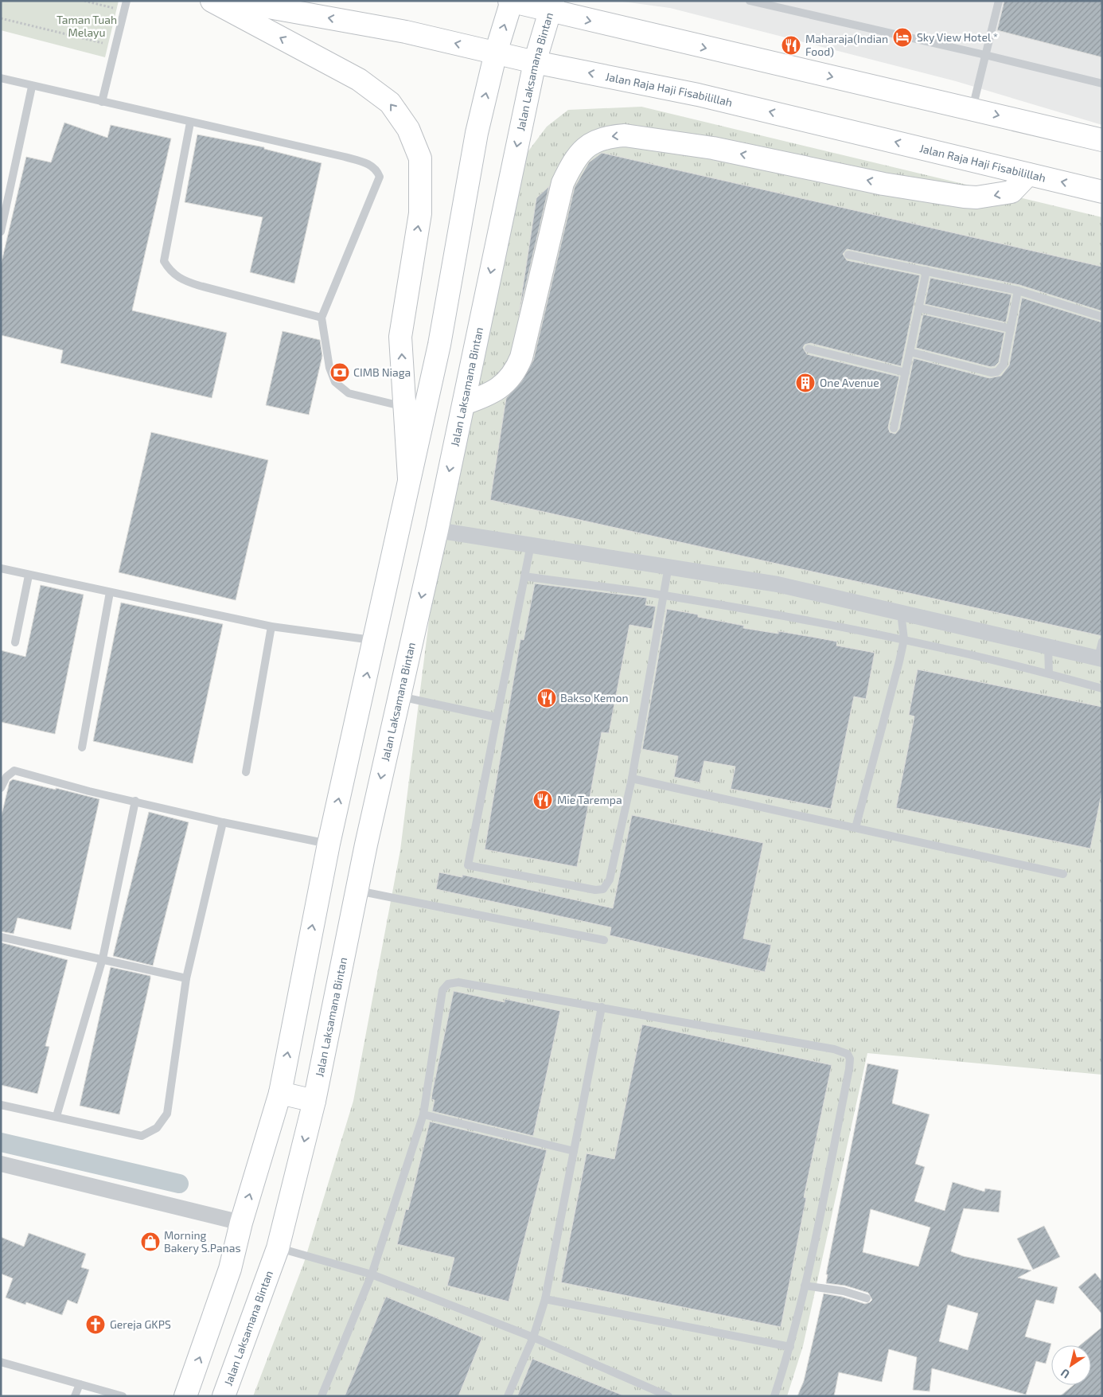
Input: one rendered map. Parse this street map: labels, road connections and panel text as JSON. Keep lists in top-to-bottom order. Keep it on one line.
{"streets":{"main road":["Jalan Laksamana Bintan","Jalan Raja Haji Fisabilillah"]},"crossings":[["Jalan Laksamana Bintan","Jalan Raja Haji Fisabilillah"]],"parks":["Taman Tuah Melayu"],"places":{"hotel":["Sky View Hotel *"],"restaurant":["Maharaja(Indian Food)","Bakso Kemon","Mie Tarempa"],"bank":["CIMB Niaga"],"building":["One Avenue"],"shop":["Morning Bakery S.Panas"],"church":["Gereja GKPS"]},"north":"bottom left"}
